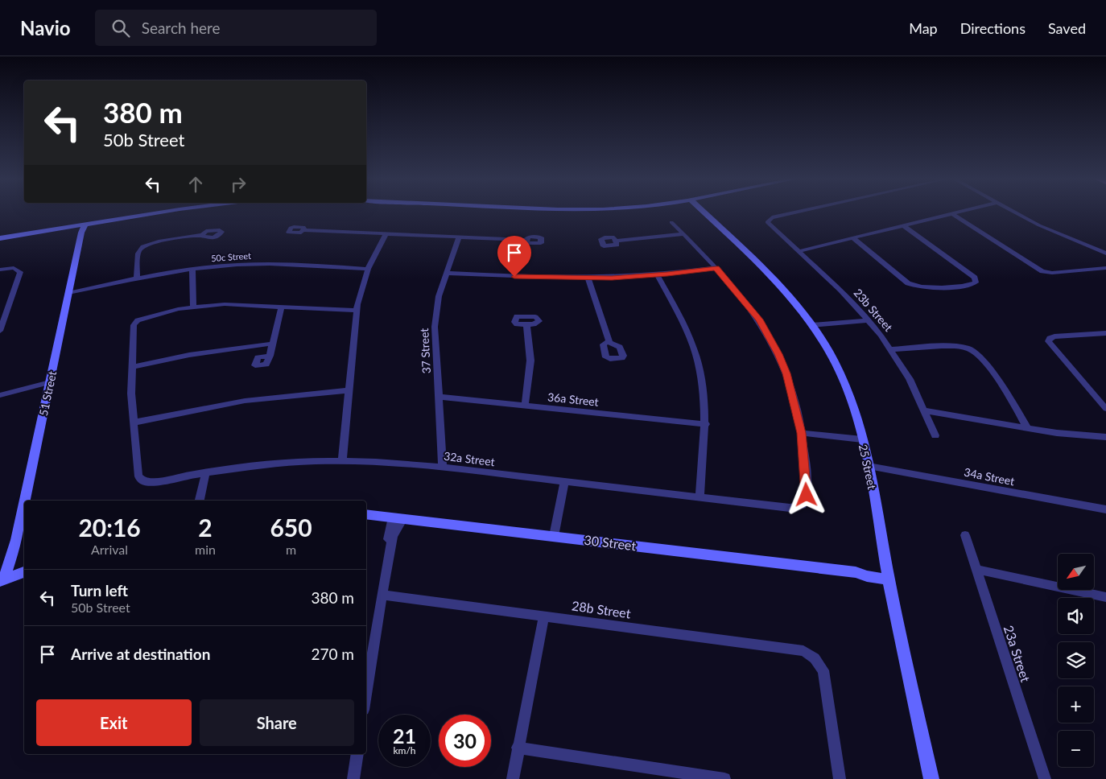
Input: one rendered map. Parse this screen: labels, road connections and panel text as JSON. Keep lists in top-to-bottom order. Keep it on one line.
{"streets":{"street":["50c Street","23b Street","37 Street","51 Street","36a Street","32a Street","25 Street","34a Street","30 Street","28b Street","23a Street"]},"crossings":[["50c Street","51 Street"],["37 Street","36a Street"],["37 Street","32a Street"],["25 Street","34a Street"],["25 Street","30 Street"]],"north":"bottom left","page":{"header":"Navio","search":"Search here","nav":["Map","Directions","Saved"],"turn":["380 m","50b Street"],"eta":["20:16","Arrival","2","min","650","m"],"map_buttons":["+","−"],"list":[{"name":"Turn left","note":"50b Street","value":"380 m"},{"name":"Arrive at destination","value":"270 m"}],"buttons":["Exit","Share"],"speed":"21 km/h","limit":"30"}}
